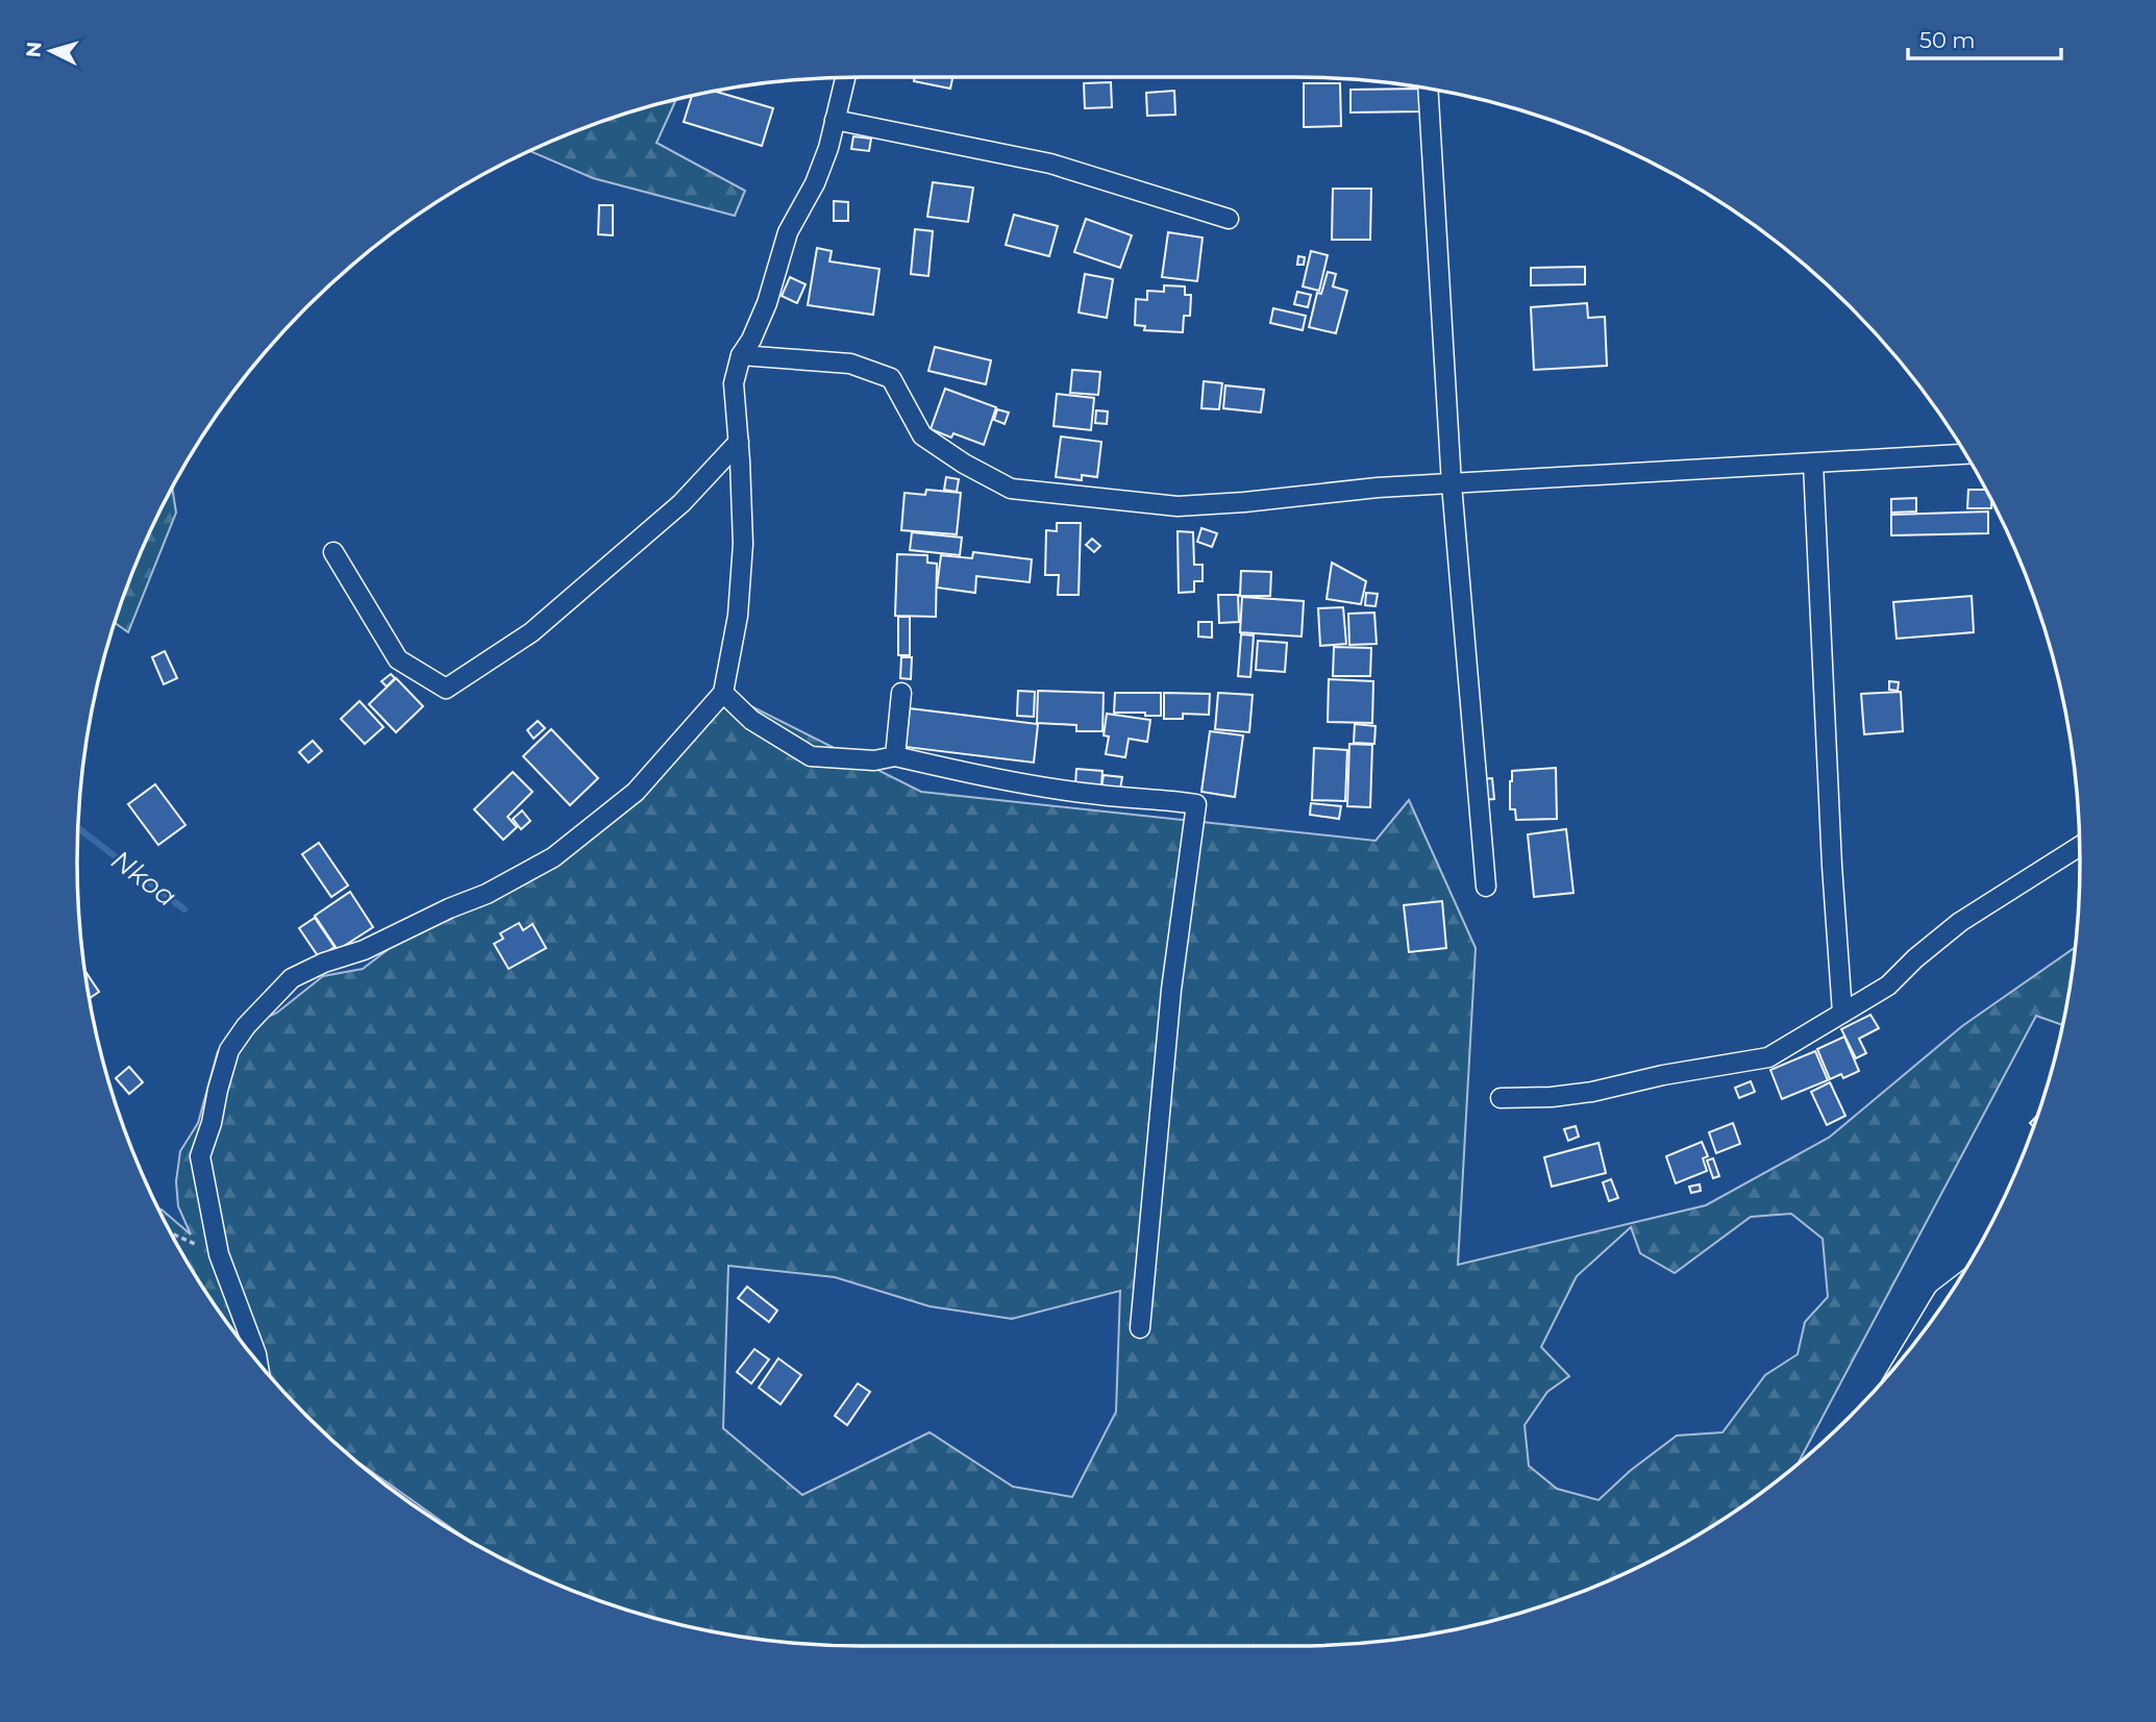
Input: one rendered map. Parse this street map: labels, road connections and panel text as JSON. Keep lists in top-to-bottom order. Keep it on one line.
{"water":["Nkoa"],"scale_bar":"50 m","north":"left"}
